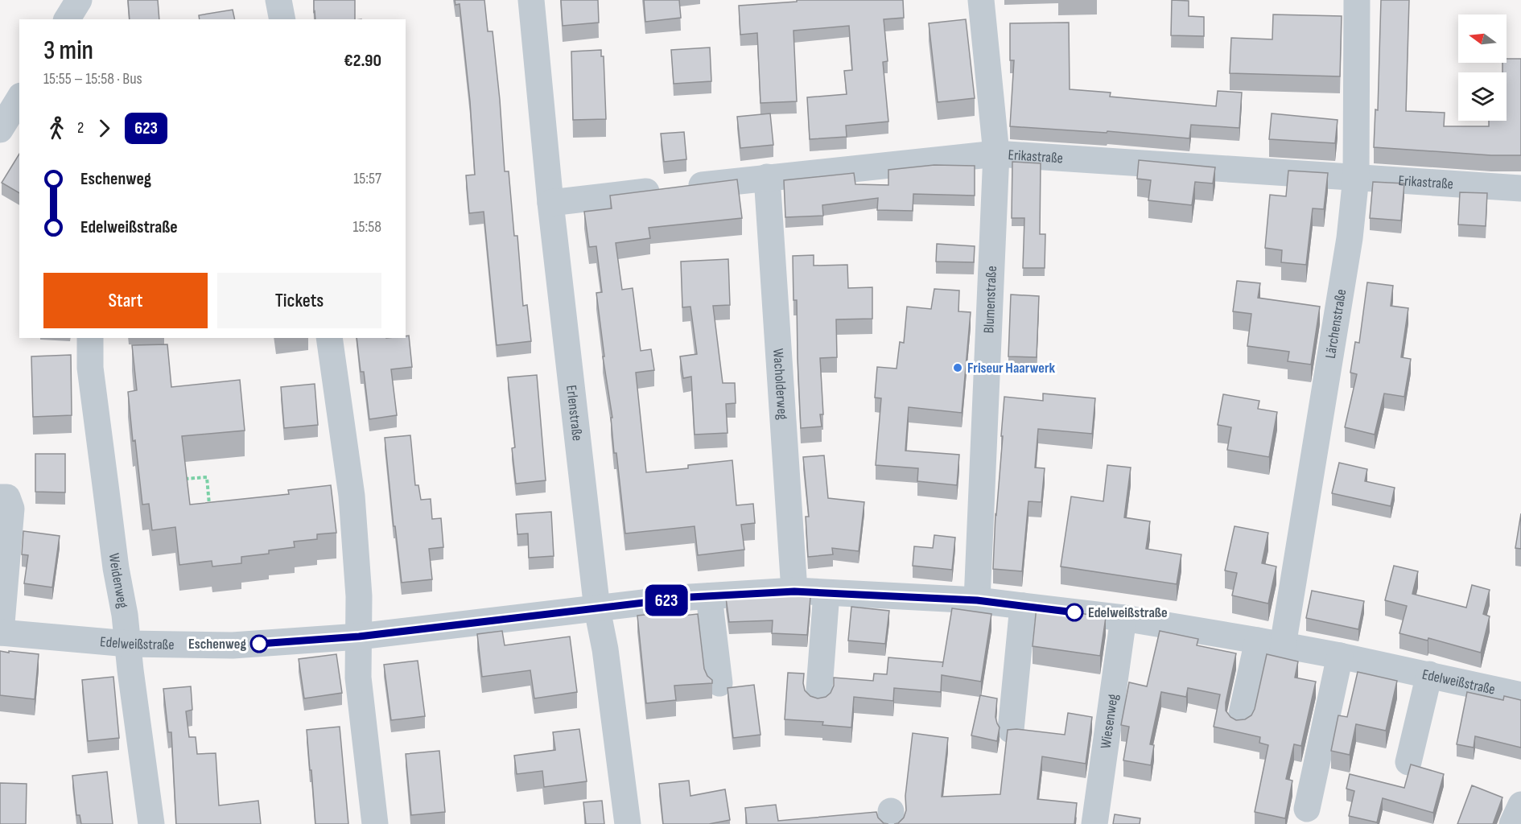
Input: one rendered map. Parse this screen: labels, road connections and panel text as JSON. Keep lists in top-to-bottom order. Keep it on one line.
{"streets":{"street":["Erikastraße","Blumenstraße","Lärchenstraße","Wacholderweg","Erlenstraße","Weidenweg","Edelweißstraße","Wiesenweg"]},"crossings":[["Erikastraße","Blumenstraße"],["Erikastraße","Lärchenstraße"],["Erikastraße","Wacholderweg"],["Erikastraße","Erlenstraße"],["Blumenstraße","Edelweißstraße"],["Lärchenstraße","Edelweißstraße"],["Wacholderweg","Edelweißstraße"],["Erlenstraße","Edelweißstraße"],["Weidenweg","Edelweißstraße"],["Edelweißstraße","Wiesenweg"]],"places":["Friseur Haarwerk","Edelweißstraße","Eschenweg"],"lines":["bus line 623"],"north":"left","page":{"on_map":"623","heading":["3 min","15:55 – 15:58 · Bus","€2.90"],"legs":["2","623"],"list":[{"name":"Eschenweg","value":"15:57"},{"name":"Edelweißstraße","value":"15:58"}],"buttons":["Start","Tickets"]}}
